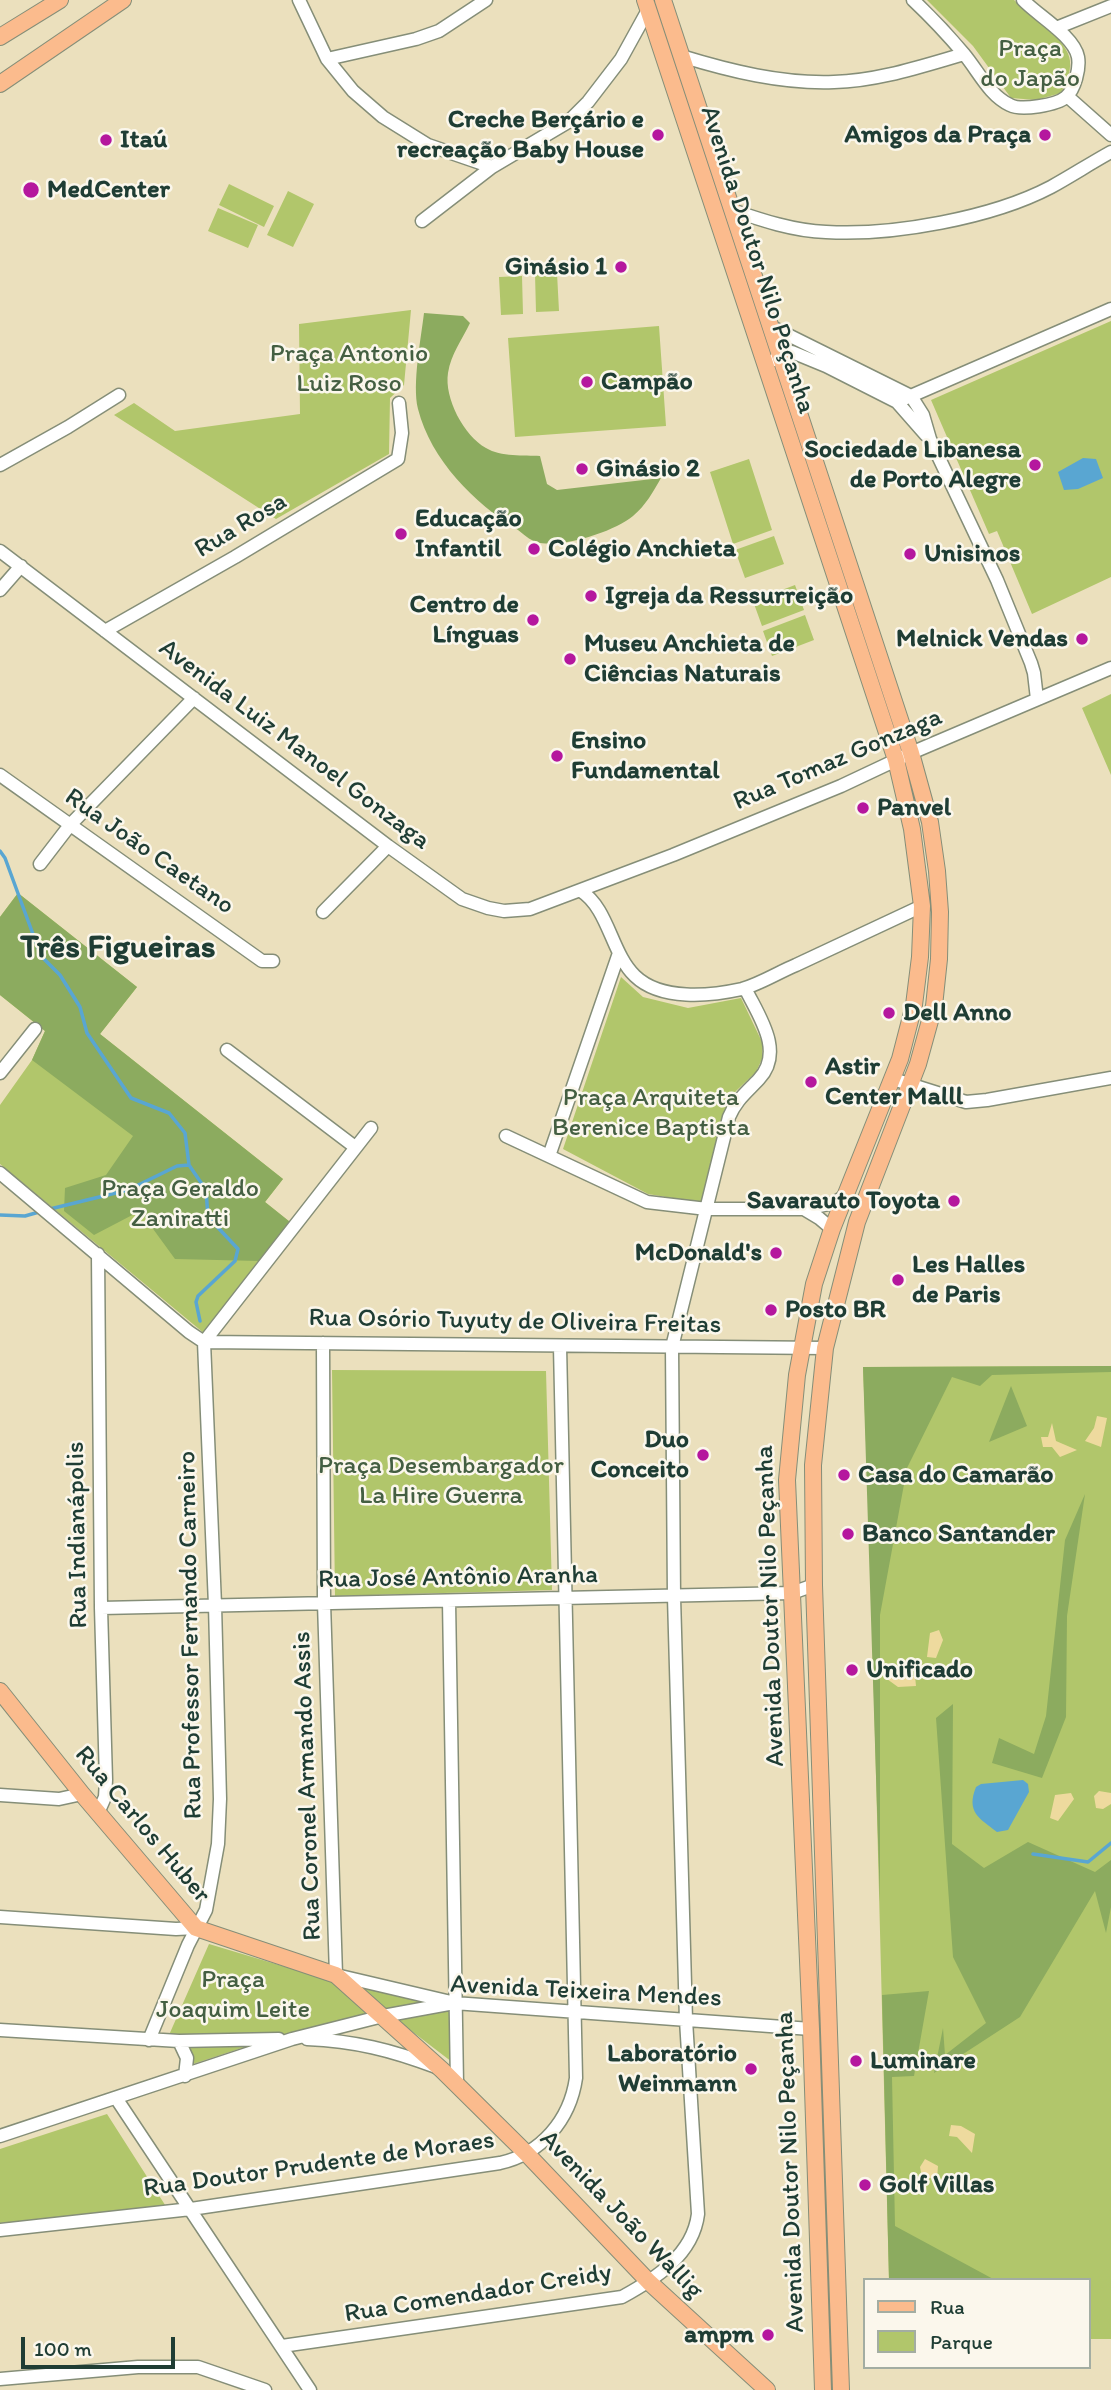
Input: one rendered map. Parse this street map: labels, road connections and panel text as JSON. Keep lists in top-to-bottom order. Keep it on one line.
{"streets":{"main road":["Avenida Doutor Nilo Peçanha","Rua Carlos Huber","Avenida João Wallig"],"street":["Rua Rosa","Avenida Luiz Manoel Gonzaga","Rua Tomaz Gonzaga","Rua João Caetano","Rua Osório Tuyuty de Oliveira Freitas","Rua Indianápolis","Rua José Antônio Aranha","Rua Professor Fernando Carneiro","Rua Coronel Armando Assis","Avenida Teixeira Mendes","Rua Doutor Prudente de Moraes","Rua Comendador Creidy"]},"crossings":[["Avenida Doutor Nilo Peçanha","Rua Tomaz Gonzaga"],["Avenida Doutor Nilo Peçanha","Rua Osório Tuyuty de Oliveira Freitas"],["Avenida Doutor Nilo Peçanha","Rua José Antônio Aranha"],["Avenida Doutor Nilo Peçanha","Avenida Teixeira Mendes"],["Rua Rosa","Avenida Luiz Manoel Gonzaga"],["Avenida Luiz Manoel Gonzaga","Rua Tomaz Gonzaga"],["Rua Osório Tuyuty de Oliveira Freitas","Rua Professor Fernando Carneiro"],["Rua Osório Tuyuty de Oliveira Freitas","Rua Coronel Armando Assis"],["Rua Osório Tuyuty de Oliveira Freitas","Rua Doutor Prudente de Moraes"],["Rua Osório Tuyuty de Oliveira Freitas","Rua Comendador Creidy"],["Rua Indianápolis","Rua José Antônio Aranha"],["Rua Indianápolis","Rua Carlos Huber"],["Rua José Antônio Aranha","Rua Professor Fernando Carneiro"],["Rua José Antônio Aranha","Rua Coronel Armando Assis"],["Rua José Antônio Aranha","Rua Doutor Prudente de Moraes"],["Rua José Antônio Aranha","Rua Comendador Creidy"],["Rua Professor Fernando Carneiro","Rua Carlos Huber"],["Rua Coronel Armando Assis","Rua Carlos Huber"],["Rua Carlos Huber","Avenida Teixeira Mendes"],["Rua Carlos Huber","Avenida João Wallig"],["Avenida Teixeira Mendes","Rua Doutor Prudente de Moraes"],["Avenida Teixeira Mendes","Rua Comendador Creidy"],["Rua Doutor Prudente de Moraes","Avenida João Wallig"],["Avenida João Wallig","Rua Comendador Creidy"]],"districts":["Três Figueiras"],"parks":["Praça do Japão","Praça Antonio Luiz Roso","Praça Arquiteta Berenice Baptista","Praça Geraldo Zaniratti","Praça Desembargador La Hire Guerra","Praça Joaquim Leite"],"places":["Creche Berçário e recreação Baby House","Amigos da Praça","Itaú","MedCenter","Ginásio 1","Campão","Sociedade Libanesa de Porto Alegre","Ginásio 2","Educação Infantil","Colégio Anchieta","Unisinos","Igreja da Ressurreição","Centro de Línguas","Melnick Vendas","Museu Anchieta de Ciências Naturais","Ensino Fundamental","Panvel","Dell Anno","Astir Center Malll","Savarauto Toyota","McDonald's","Les Halles de Paris","Posto BR","Duo Conceito","Casa do Camarão","Banco Santander","Unificado","Luminare","Laboratório Weinmann","Golf Villas","ampm"],"legend":["Rua","Parque"],"scale_bar":"100 m"}
